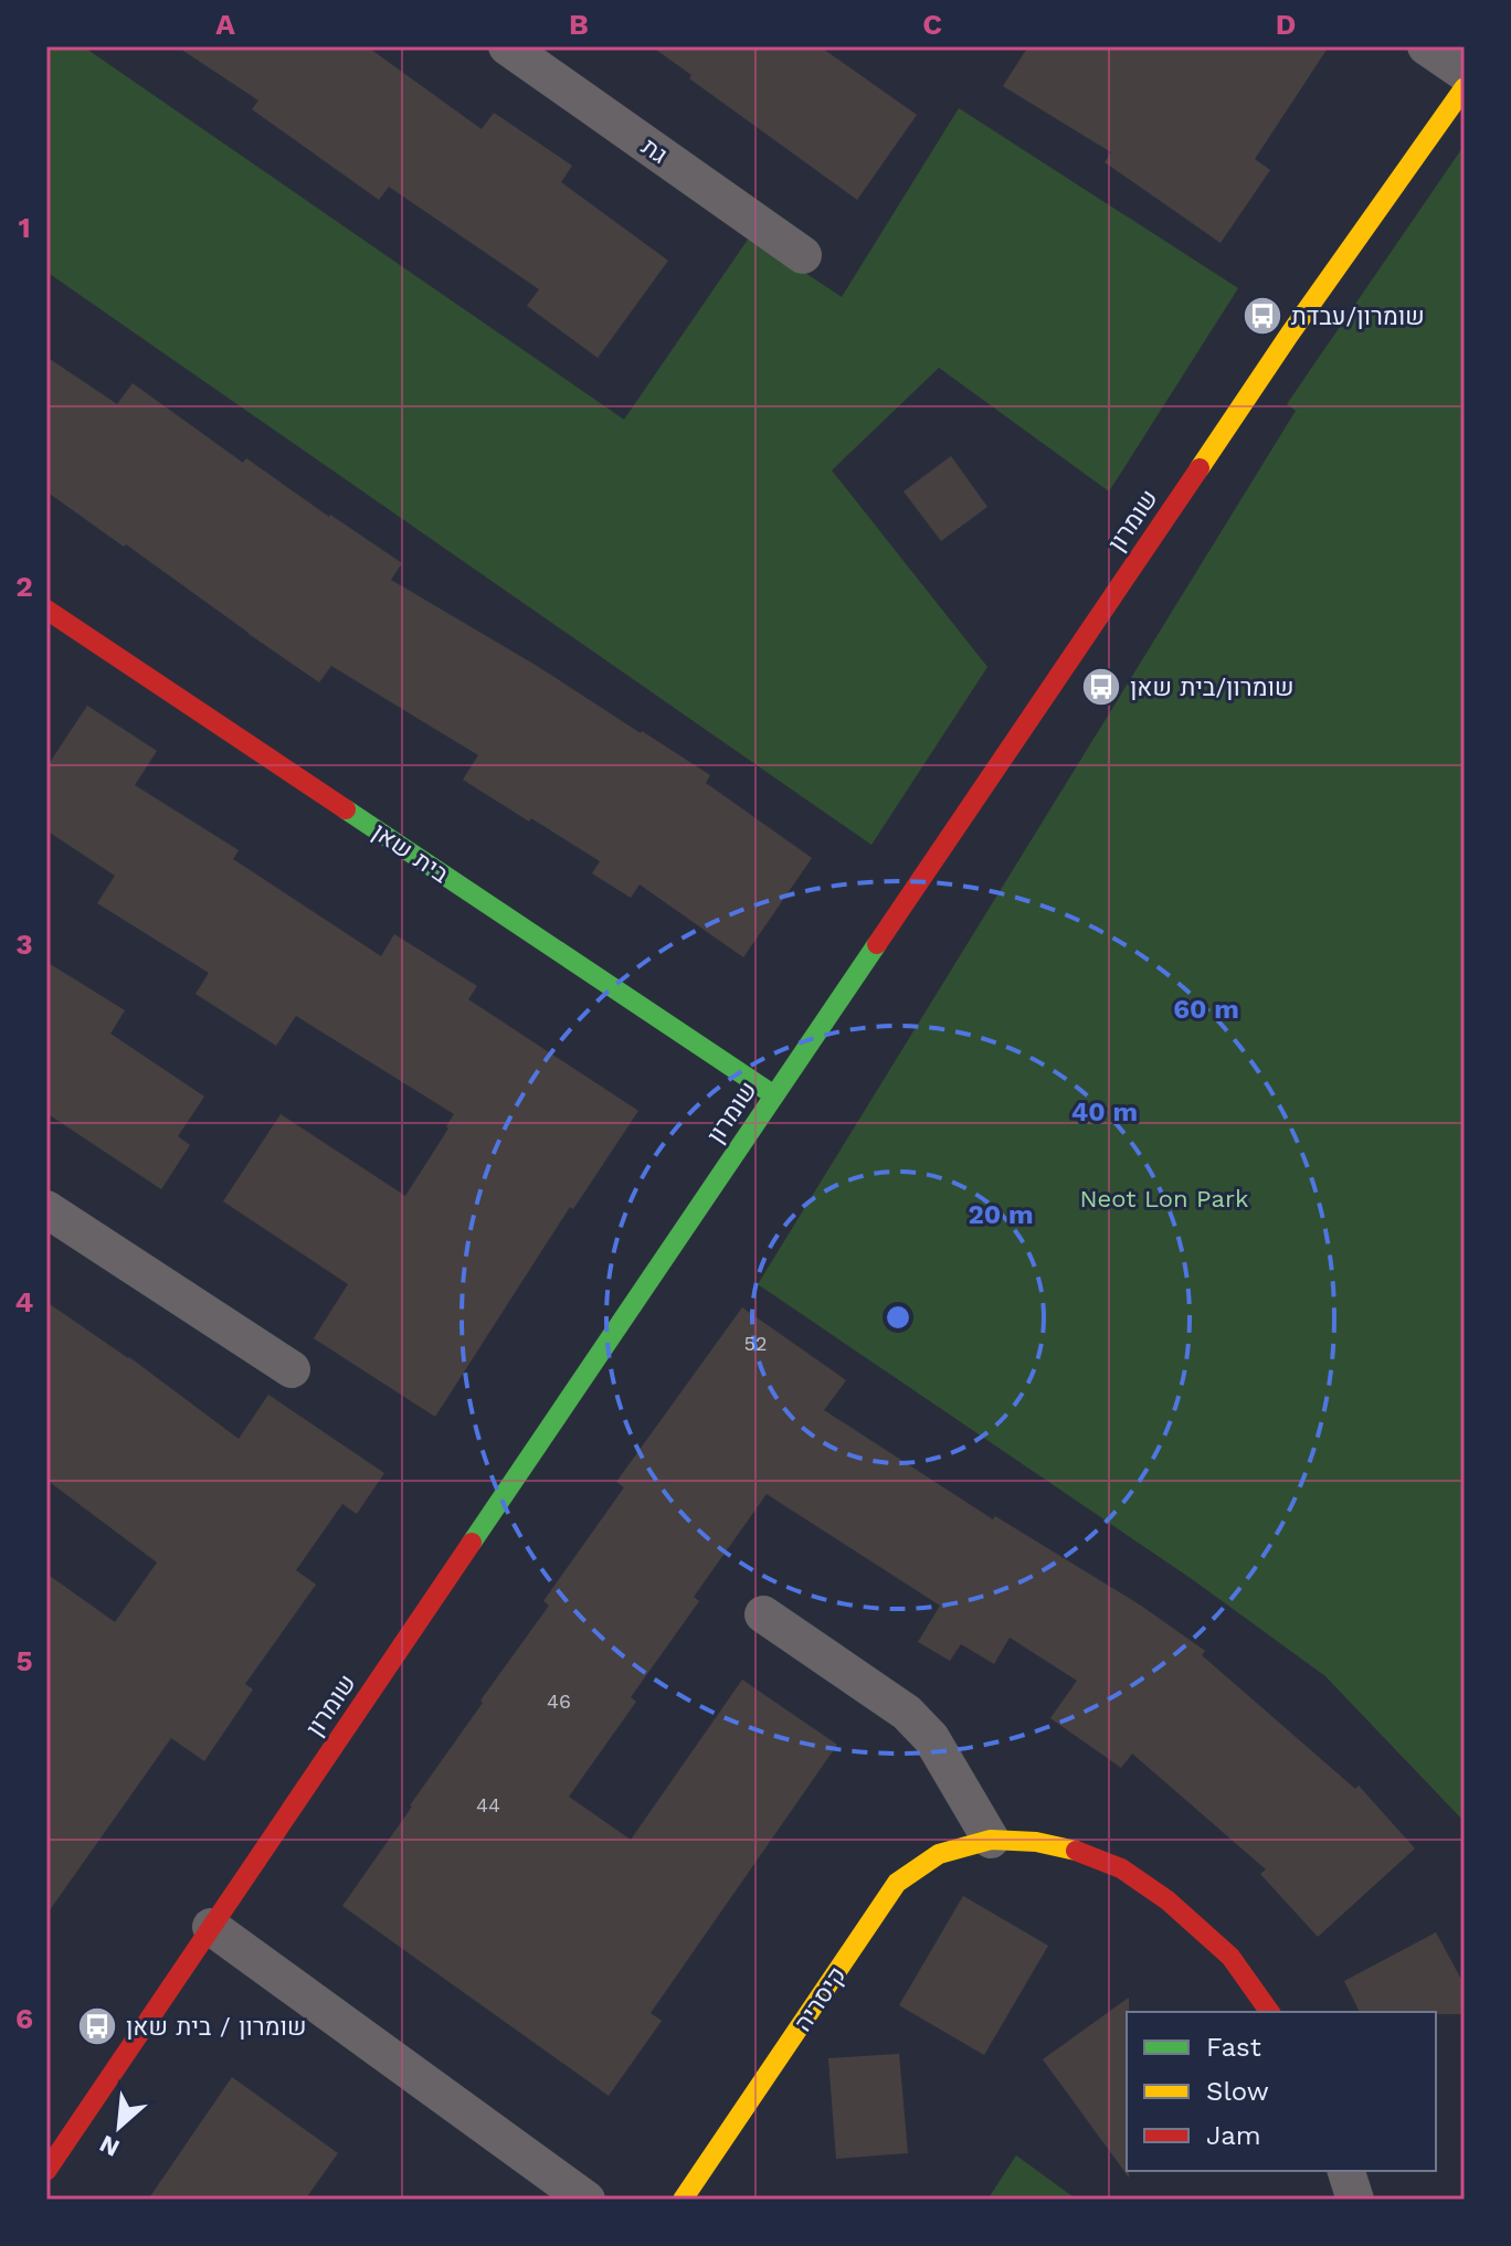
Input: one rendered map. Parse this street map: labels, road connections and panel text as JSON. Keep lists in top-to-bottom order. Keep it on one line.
{"streets":{"street":["גת","שומרון","בית שאן","קיסריה"]},"crossings":[["שומרון","בית שאן"]],"parks":["Neot Lon Park"],"places":{"bus stop":["שומרון/עבדת","שומרון/בית שאן","שומרון / בית שאן"]},"house_numbers":["52","46","44"],"legend":["Fast","Slow","Jam"],"north":"bottom left","grid":{"columns":["A","B","C","D"],"rows":["1","2","3","4","5","6"]},"rings":["60 m","40 m","20 m"]}
